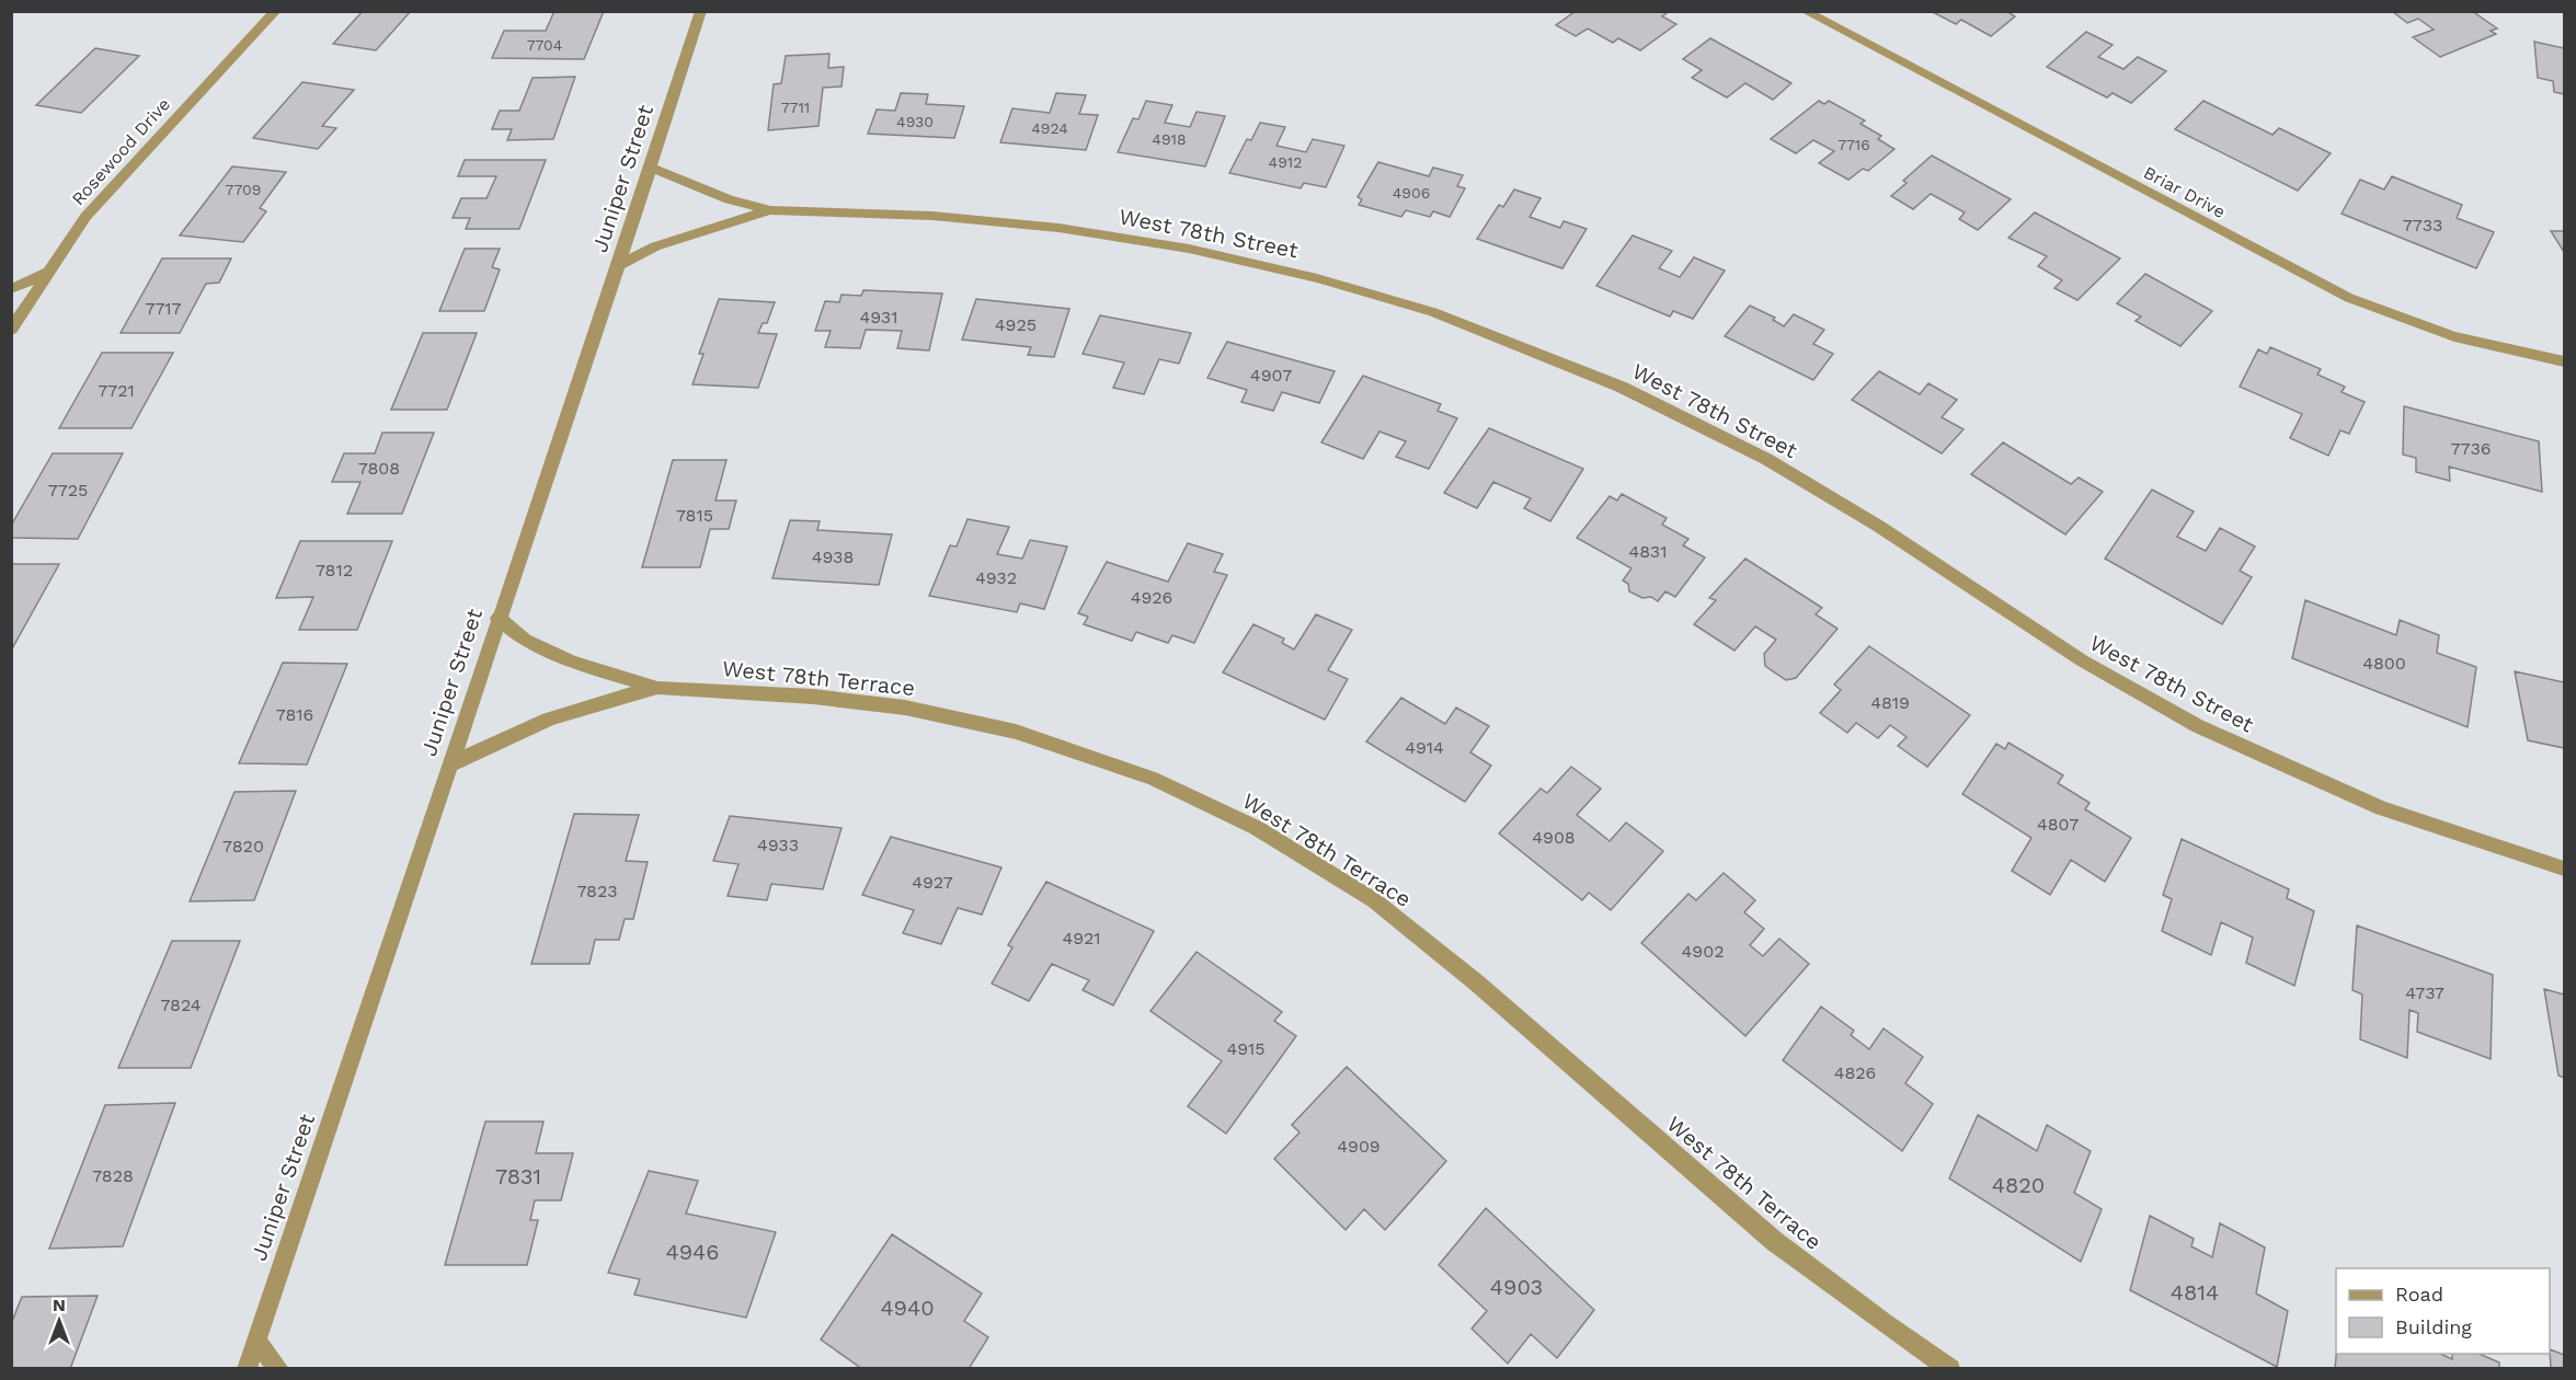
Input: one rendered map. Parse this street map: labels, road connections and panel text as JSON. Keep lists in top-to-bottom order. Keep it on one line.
{"streets":{"street":["Rosewood Drive","Juniper Street","Briar Drive","West 78th Street","West 78th Terrace"]},"crossings":[["Juniper Street","West 78th Street"],["Juniper Street","West 78th Terrace"]],"house_numbers":["7704","7711","4930","4924","4918","7716","4912","7709","4906","7733","7717","4931","4925","4907","7721","7736","7808","7725","7815","4831","4938","7812","4932","4926","4800","4819","7816","4914","4807","4908","4933","7820","4927","7823","4921","4902","4737","7824","4915","4826","4909","7828","7831","4820","4946","4903","4814","4940"],"legend":["Road","Building"],"north":"top"}
